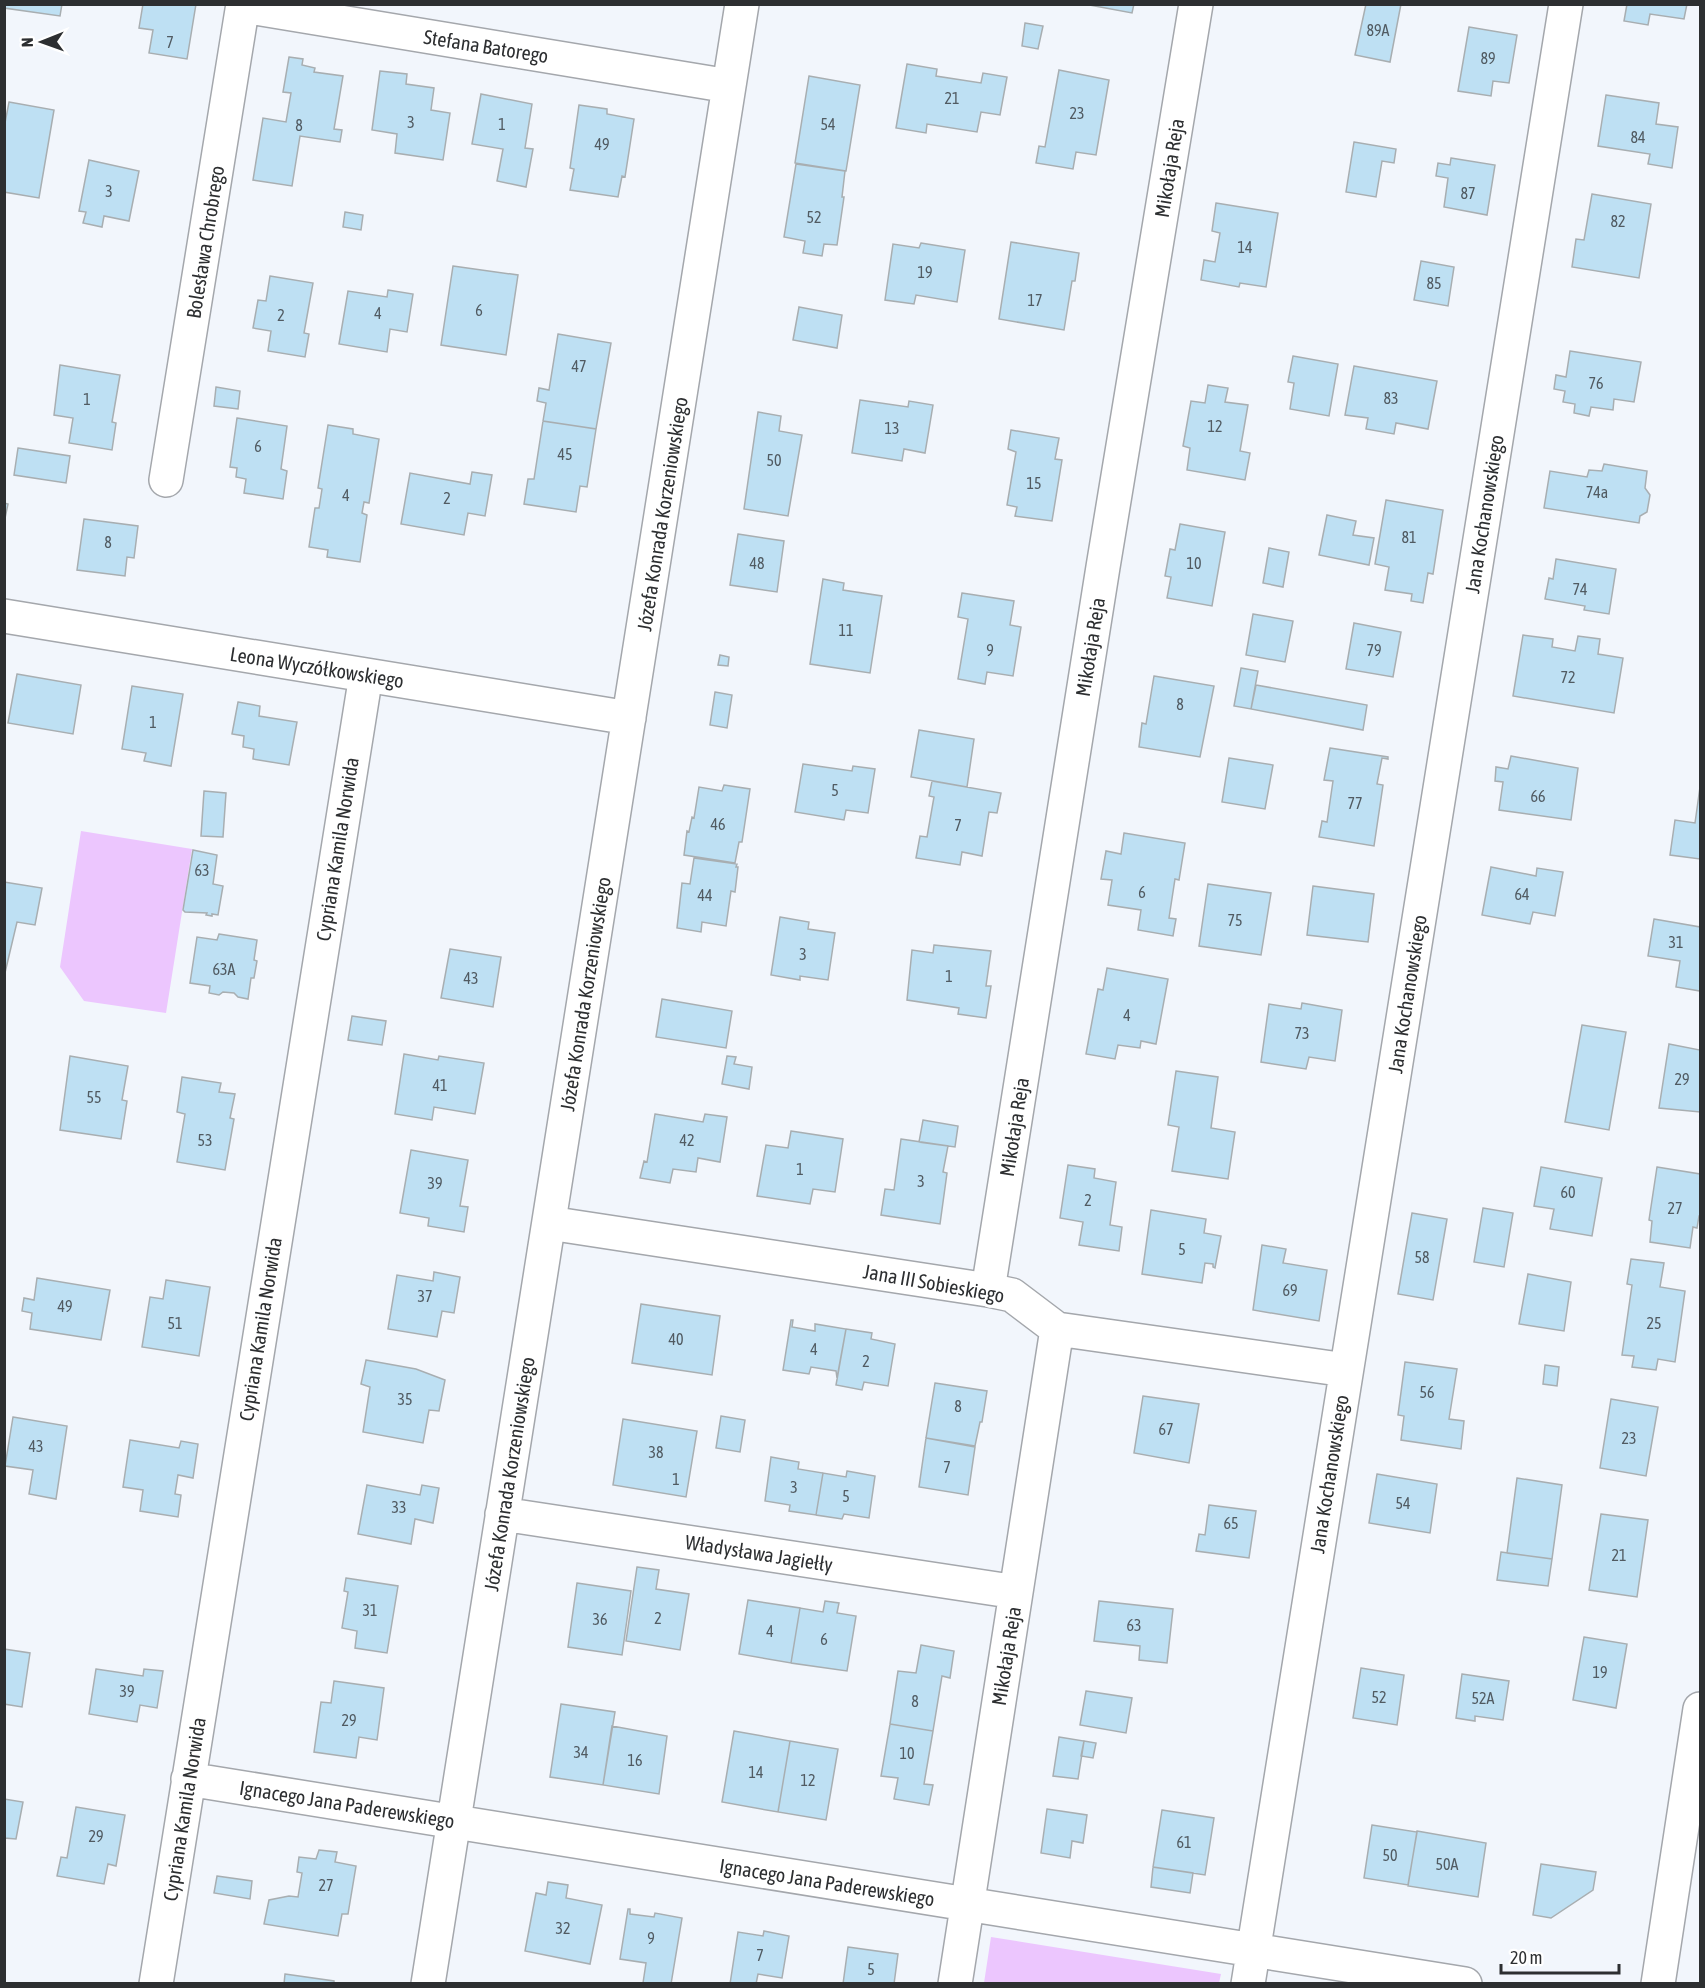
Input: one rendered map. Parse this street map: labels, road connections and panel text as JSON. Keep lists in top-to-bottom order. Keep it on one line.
{"streets":{"street":["Stefana Batorego","Mikołaja Reja","Bolesława Chrobrego","Józefa Konrada Korzeniowskiego","Jana Kochanowskiego","Leona Wyczółkowskiego","Cypriana Kamila Norwida","Jana III Sobieskiego","Władysława Jagiełły","Ignacego Jana Paderewskiego"]},"crossings":[["Stefana Batorego","Bolesława Chrobrego"],["Stefana Batorego","Józefa Konrada Korzeniowskiego"],["Mikołaja Reja","Jana III Sobieskiego"],["Mikołaja Reja","Władysława Jagiełły"],["Mikołaja Reja","Ignacego Jana Paderewskiego"],["Józefa Konrada Korzeniowskiego","Leona Wyczółkowskiego"],["Józefa Konrada Korzeniowskiego","Jana III Sobieskiego"],["Józefa Konrada Korzeniowskiego","Władysława Jagiełły"],["Józefa Konrada Korzeniowskiego","Ignacego Jana Paderewskiego"],["Jana Kochanowskiego","Jana III Sobieskiego"],["Jana Kochanowskiego","Ignacego Jana Paderewskiego"],["Leona Wyczółkowskiego","Cypriana Kamila Norwida"],["Cypriana Kamila Norwida","Ignacego Jana Paderewskiego"]],"house_numbers":["89A","7","89","21","23","3","1","54","8","84","49","3","87","52","82","14","19","85","17","6","4","2","47","76","83","1","12","13","6","45","50","15","74a","4","2","81","8","48","10","74","11","9","79","72","8","1","5","66","77","46","7","63","6","64","44","75","31","3","63A","1","43","4","73","29","41","55","53","42","1","3","39","60","2","27","5","58","69","37","49","51","25","40","4","2","56","35","8","67","23","43","38","7","1","3","5","54","33","65","21","31","2","36","63","4","6","19","39","52","52A","8","29","34","10","16","14","12","29","61","50","50A","27","32","9","7","5"],"scale_bar":"20 m","north":"left"}
